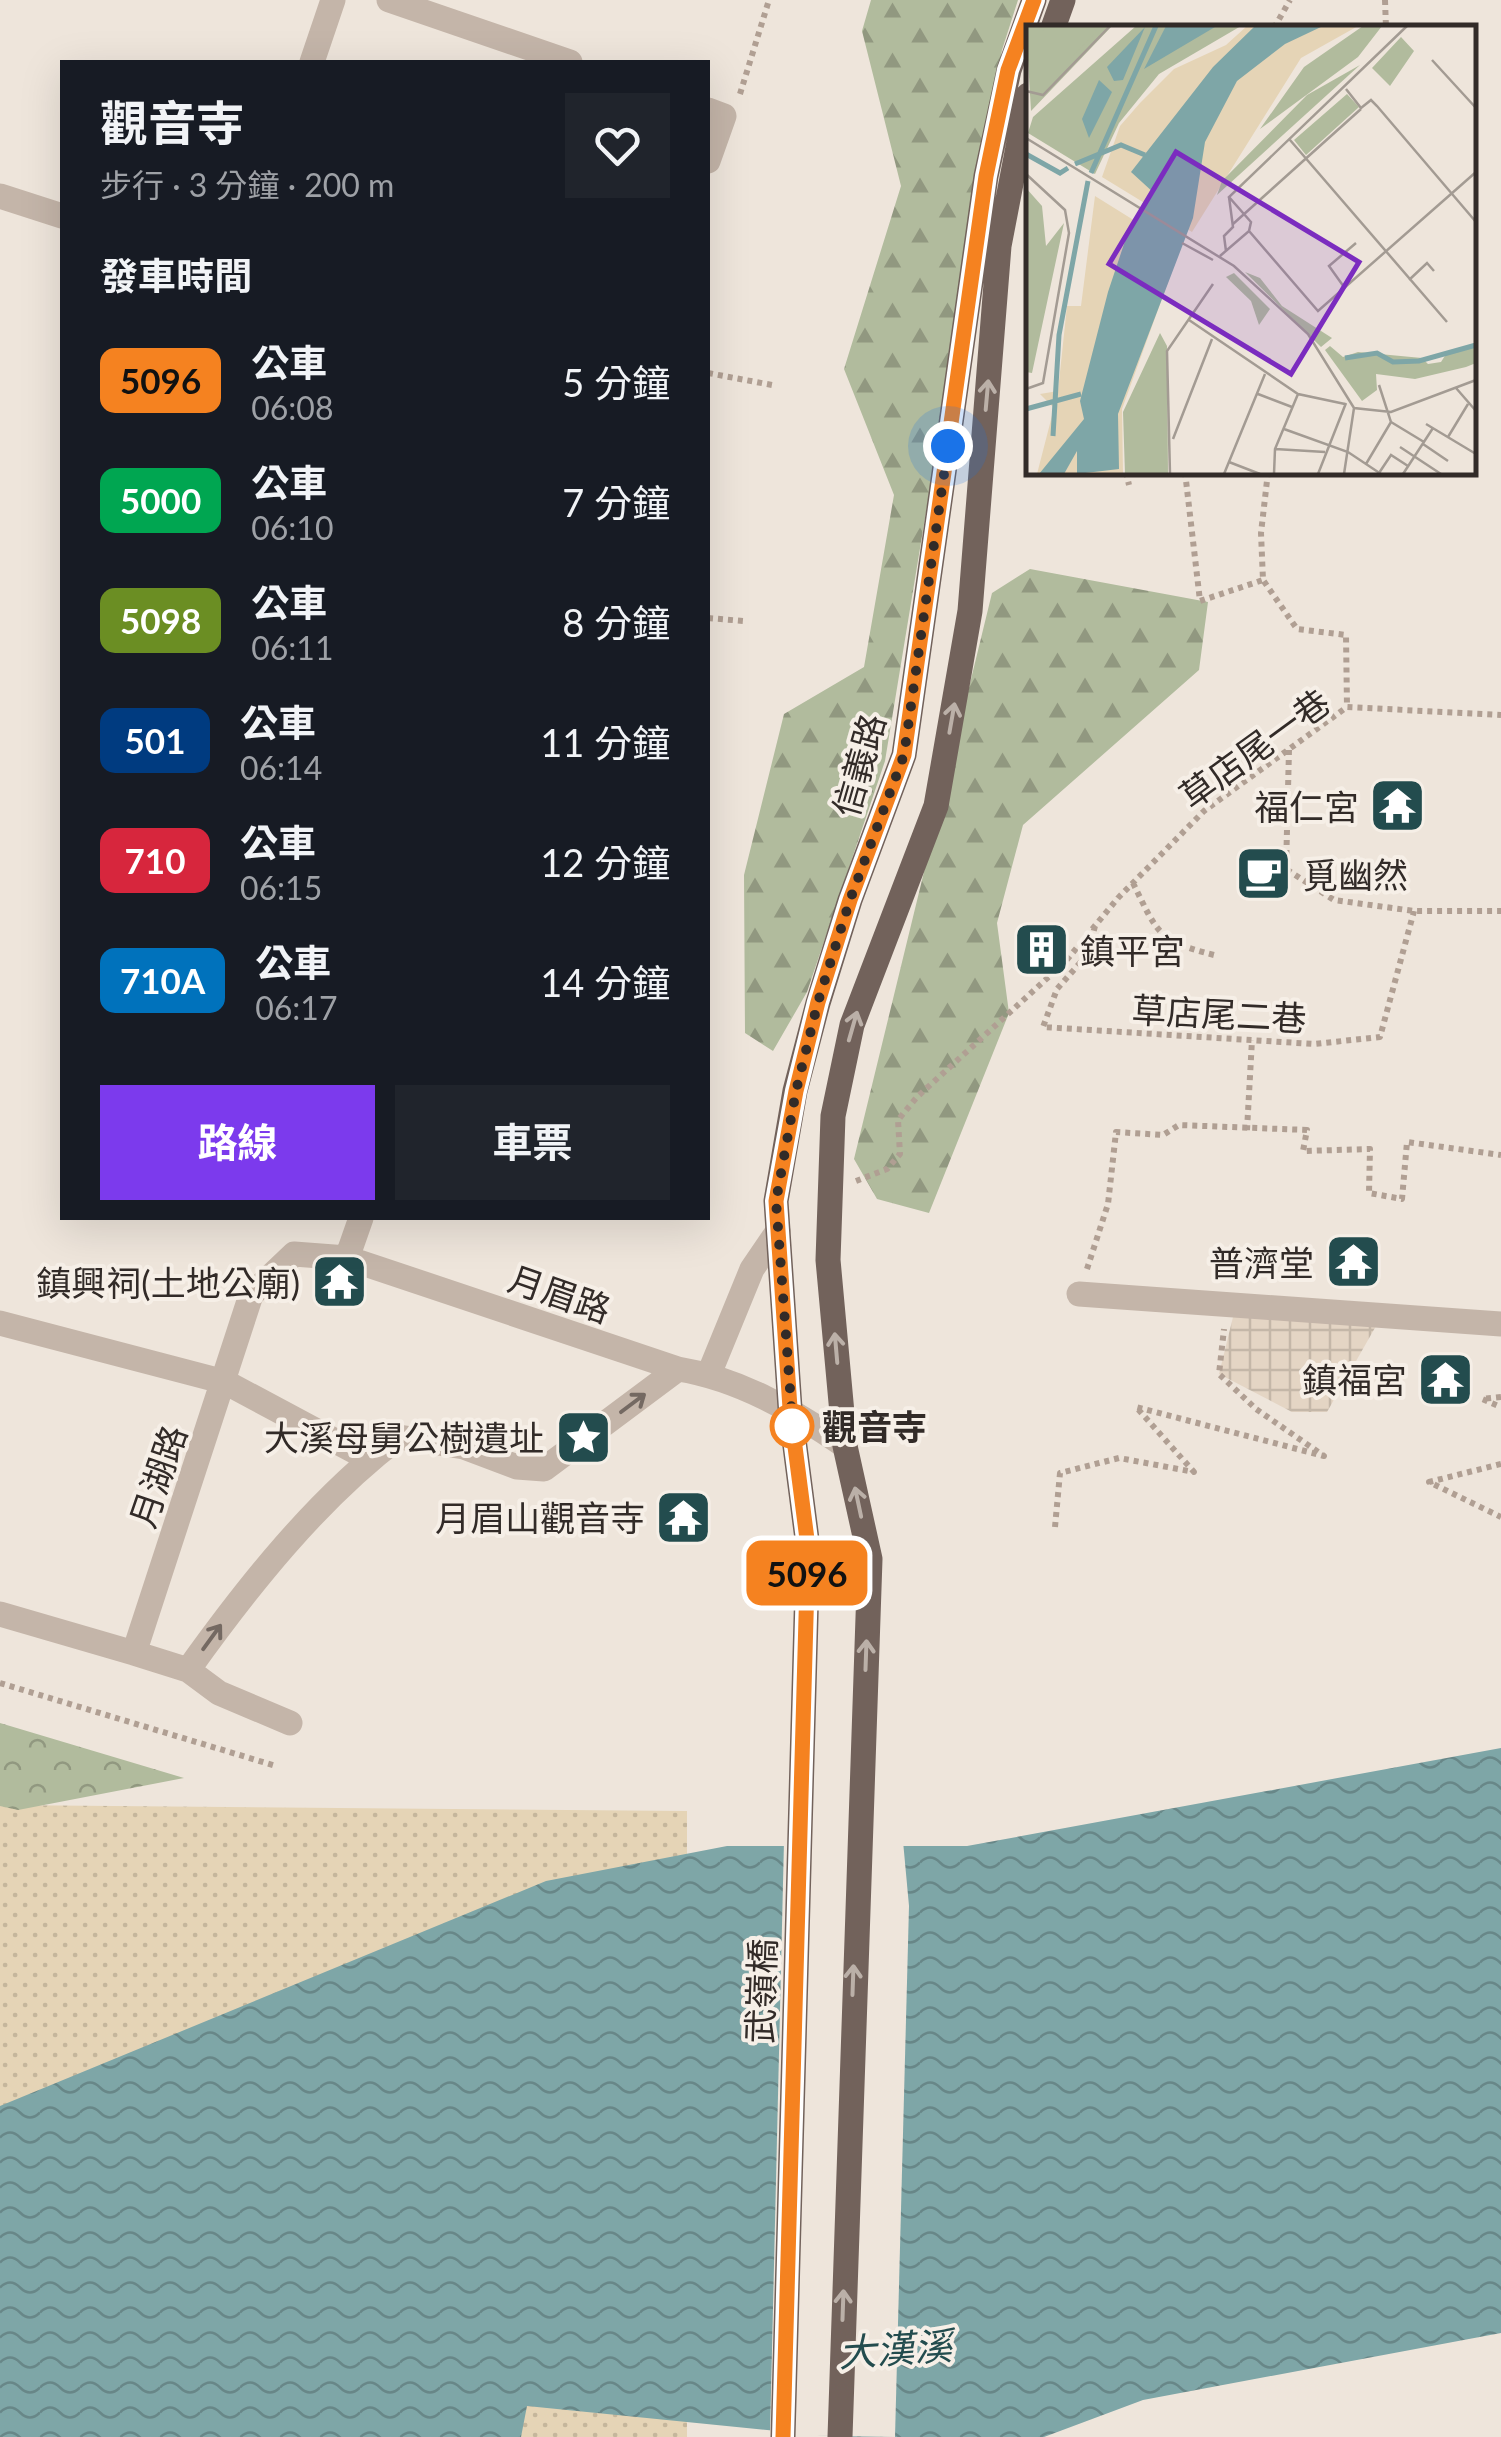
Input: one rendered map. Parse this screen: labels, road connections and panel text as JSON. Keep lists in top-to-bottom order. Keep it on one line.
{"streets":{"main road":["信義路","武嶺橋"],"street":["月眉路","月湖路"],"path":["草店尾一巷","草店尾二巷"]},"crossings":[["草店尾一巷","草店尾二巷"],["信義路","月眉路"],["信義路","武嶺橋"],["月眉路","月湖路"]],"water":["大漢溪"],"places":{"temple":["福仁宮","普濟堂","鎮興祠(土地公廟)","鎮福宮","月眉山觀音寺"],"cafe":["覓幽然"],"building":["鎮平宮"],"other":["觀音寺"],"place":["大溪母舅公樹遺址"]},"lines":["bus line 5096"],"page":{"on_map":"5096","heading":[["觀音寺","步行 · 3 分鐘 · 200 m"],"發車時間"],"list":[{"mark":"5096","name":"公車","note":"06:08","value":"5 分鐘"},{"mark":"5000","name":"公車","note":"06:10","value":"7 分鐘"},{"mark":"5098","name":"公車","note":"06:11","value":"8 分鐘"},{"mark":"501","name":"公車","note":"06:14","value":"11 分鐘"},{"mark":"710","name":"公車","note":"06:15","value":"12 分鐘"},{"mark":"710A","name":"公車","note":"06:17","value":"14 分鐘"}],"buttons":["路線","車票"]}}
